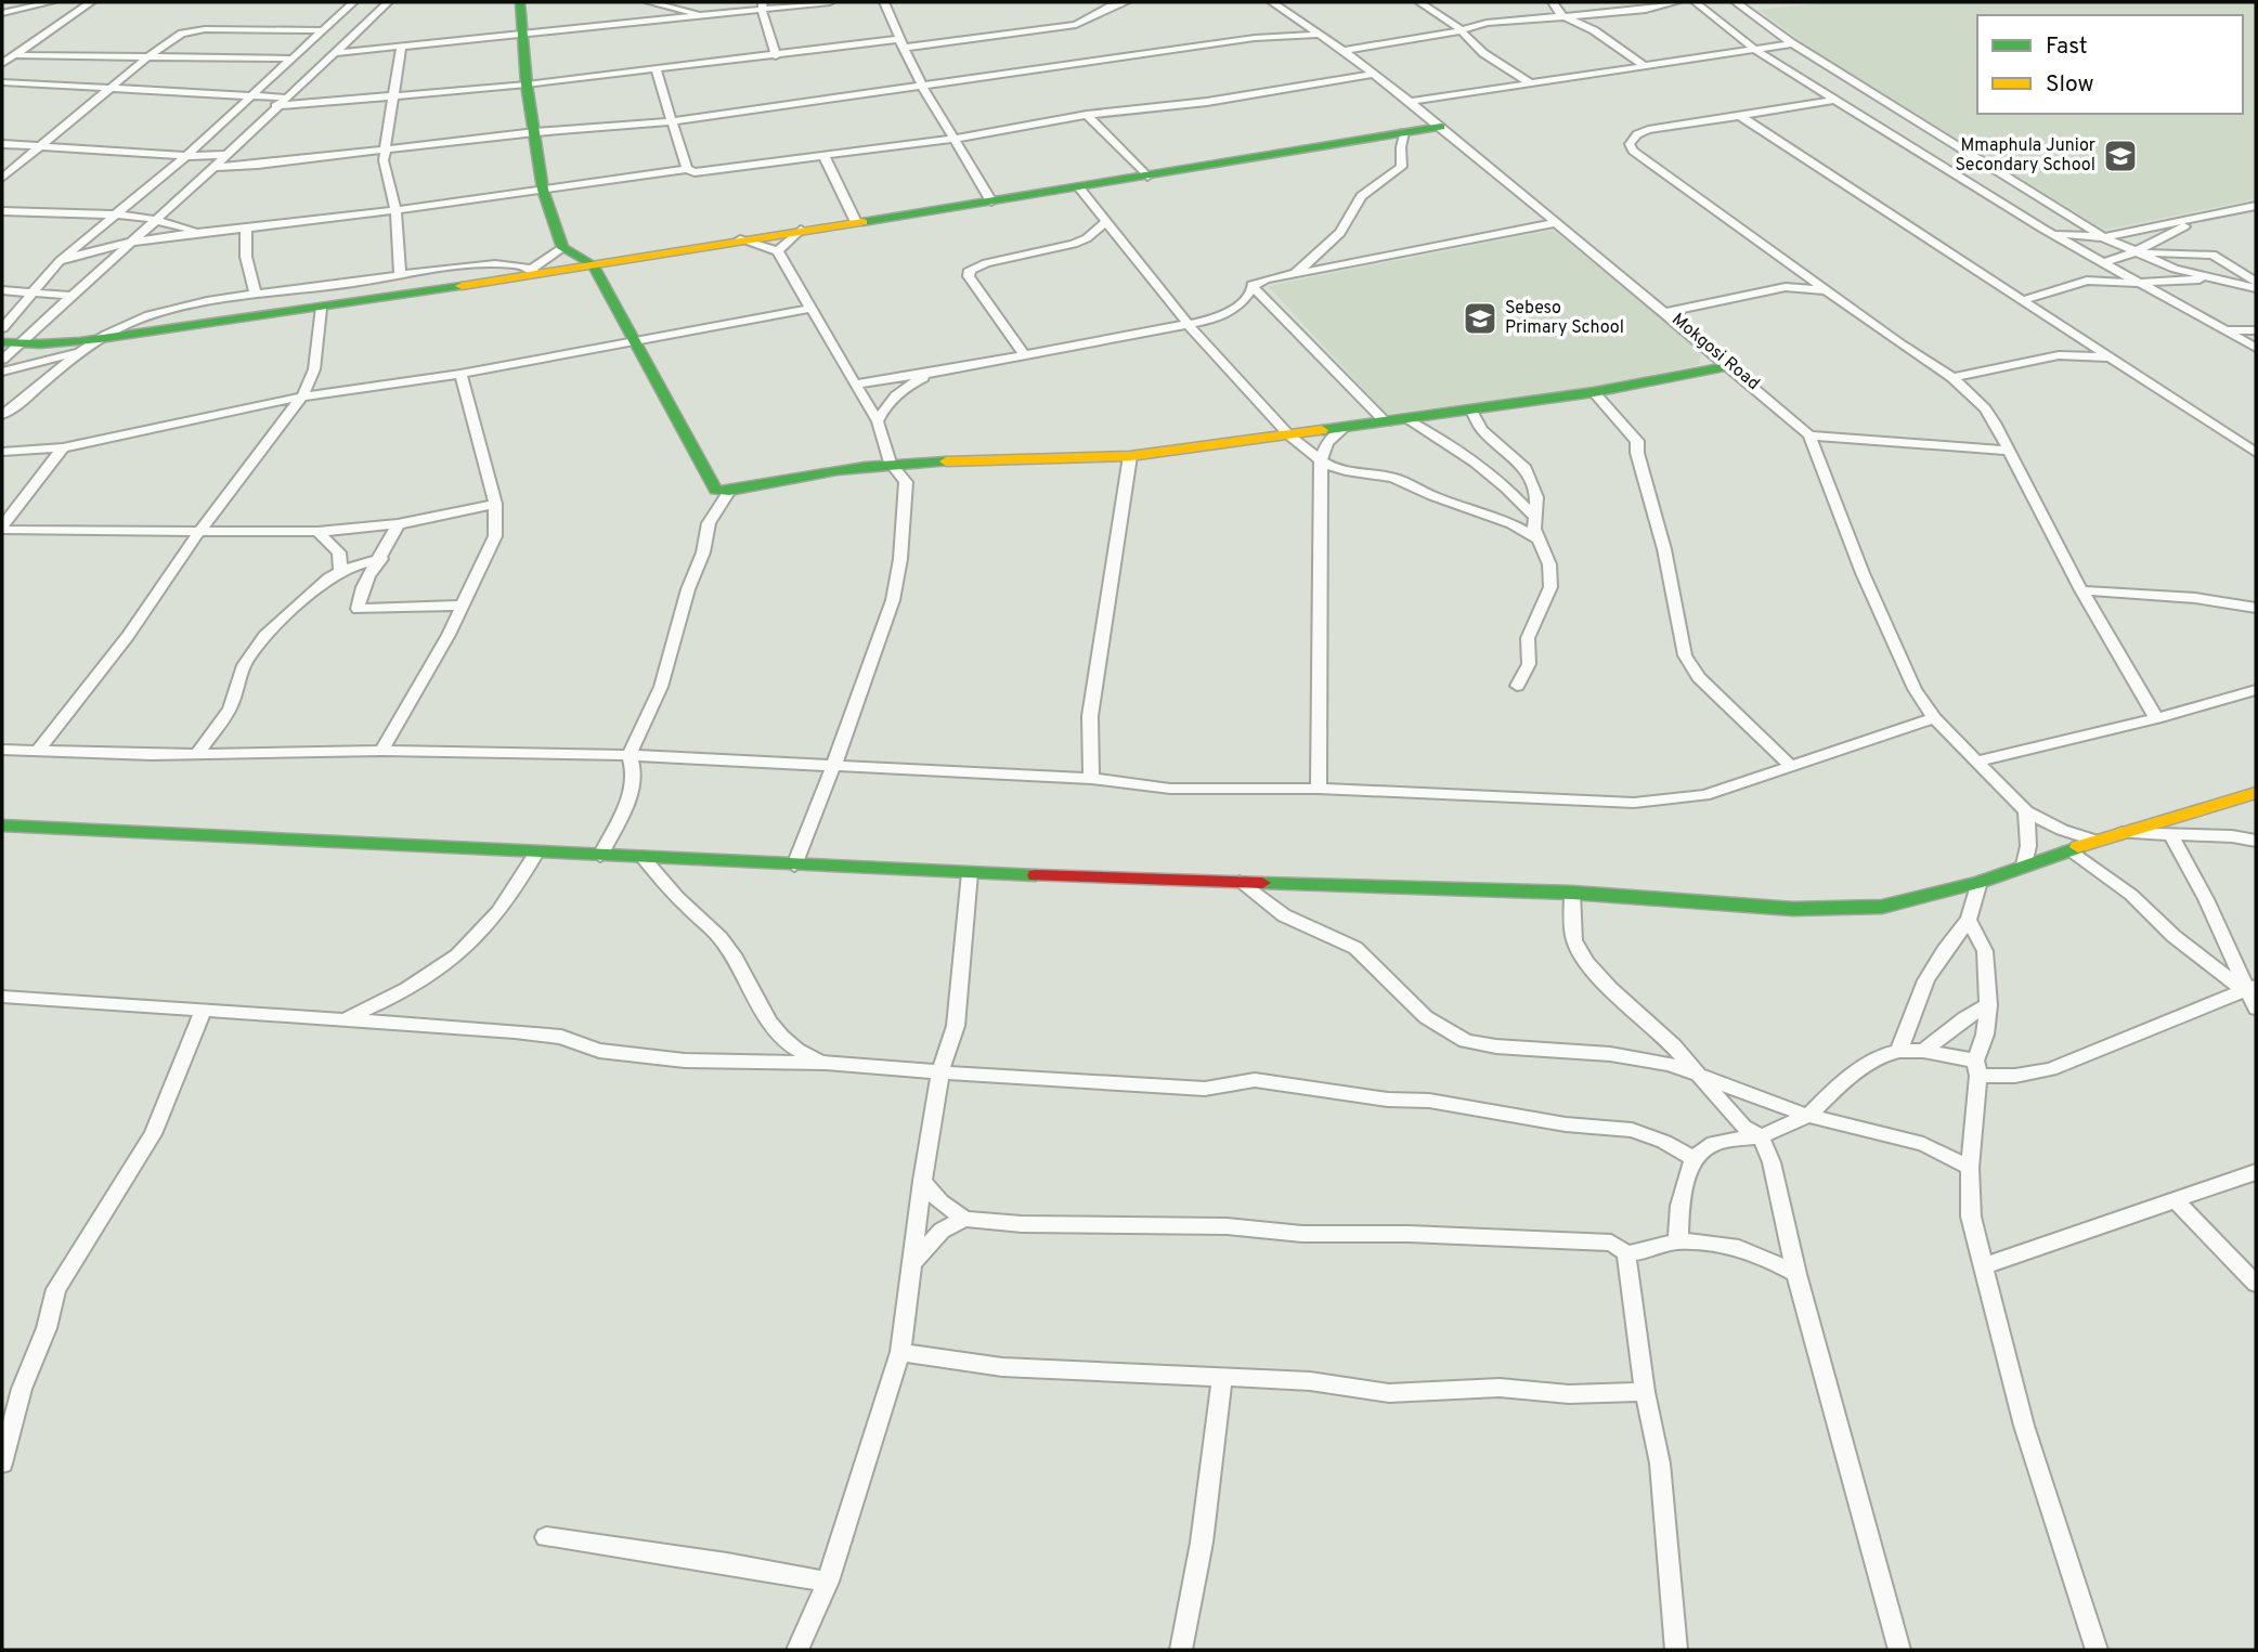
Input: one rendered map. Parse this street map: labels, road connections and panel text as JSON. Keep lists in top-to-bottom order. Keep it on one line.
{"streets":{"street":["Mokgosi Road"]},"places":{"school or university":["Mmaphula Junior Secondary School","Sebeso Primary School"]},"legend":["Fast","Slow"]}
